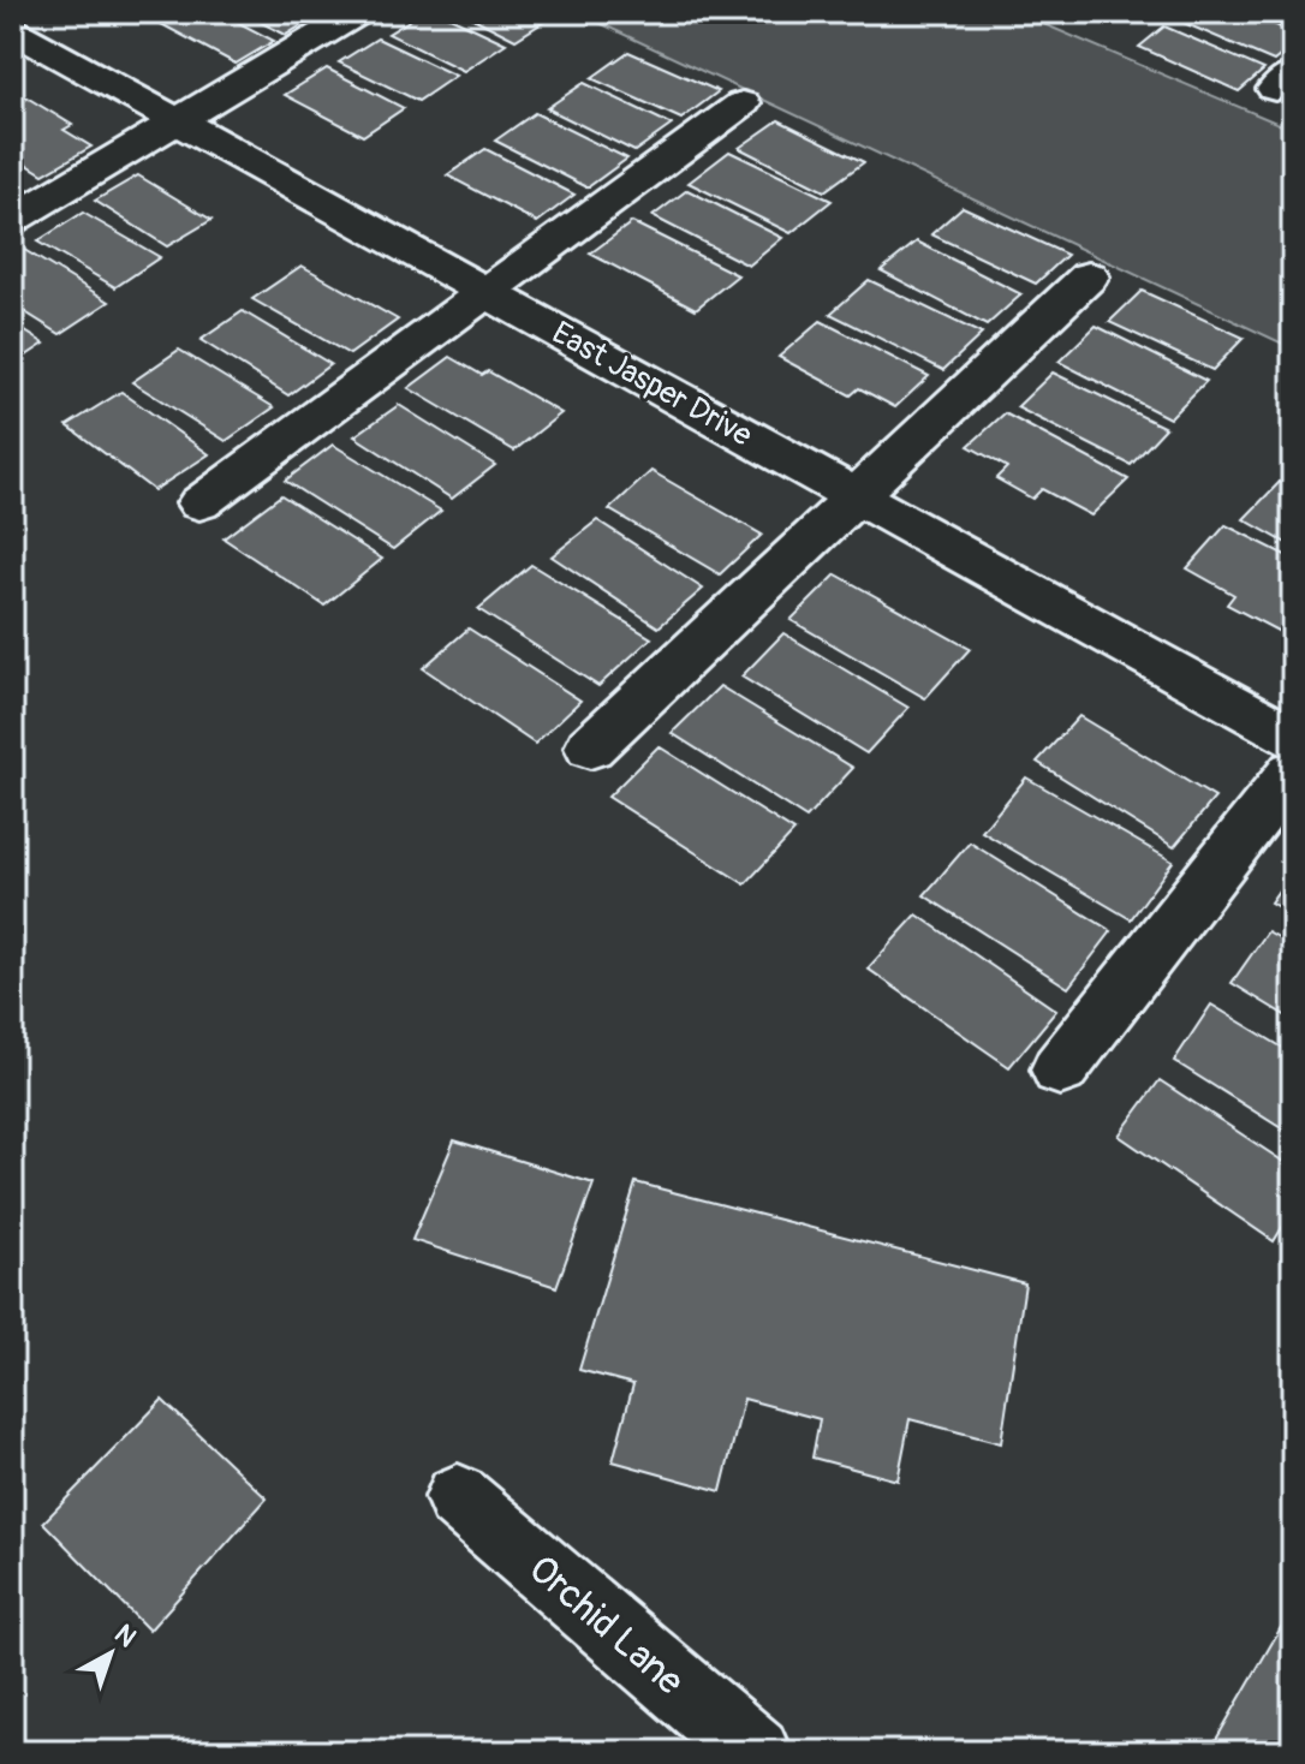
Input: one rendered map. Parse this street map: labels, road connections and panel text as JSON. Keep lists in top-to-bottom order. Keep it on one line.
{"streets":{"street":["East Jasper Drive","Orchid Lane"]},"north":"top right"}
